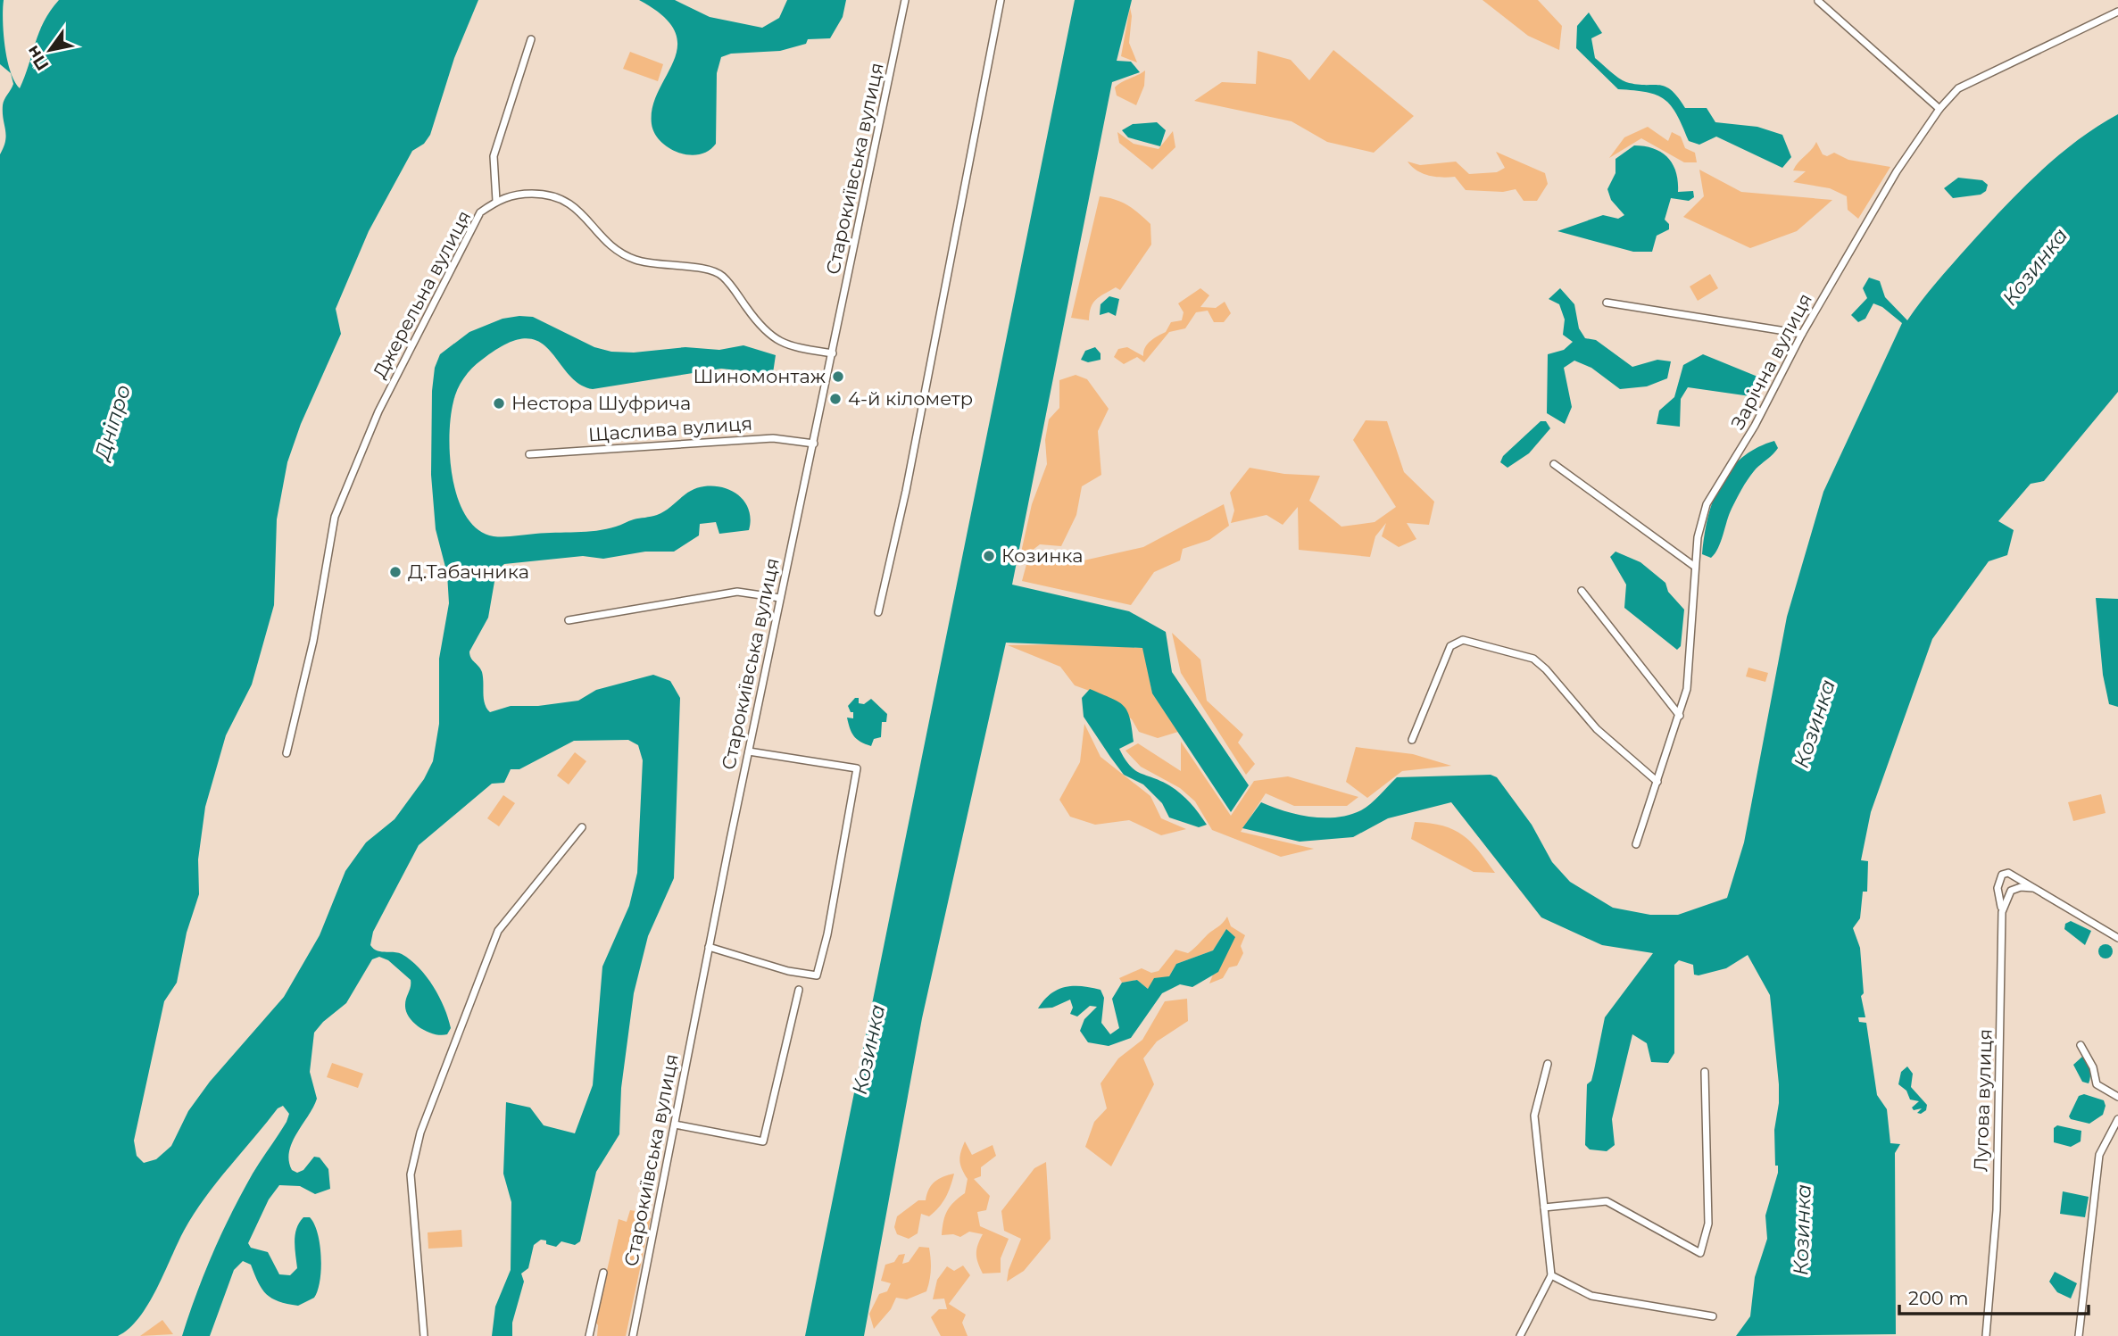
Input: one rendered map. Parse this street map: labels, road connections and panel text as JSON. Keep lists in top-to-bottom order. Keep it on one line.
{"streets":{"street":["Старокиївська вулиця","Джерельна вулиця","Зарічна вулиця","Щаслива вулиця","Лугова вулиця"]},"crossings":[["Старокиївська вулиця","Джерельна вулиця"],["Старокиївська вулиця","Щаслива вулиця"]],"water":["Козинка","Дніпро"],"places":["Шиномонтаж","4-й кілометр","Нестора Шуфрича","Козинка","Д.Табачника"],"scale_bar":"200 m","north":"bottom left"}
